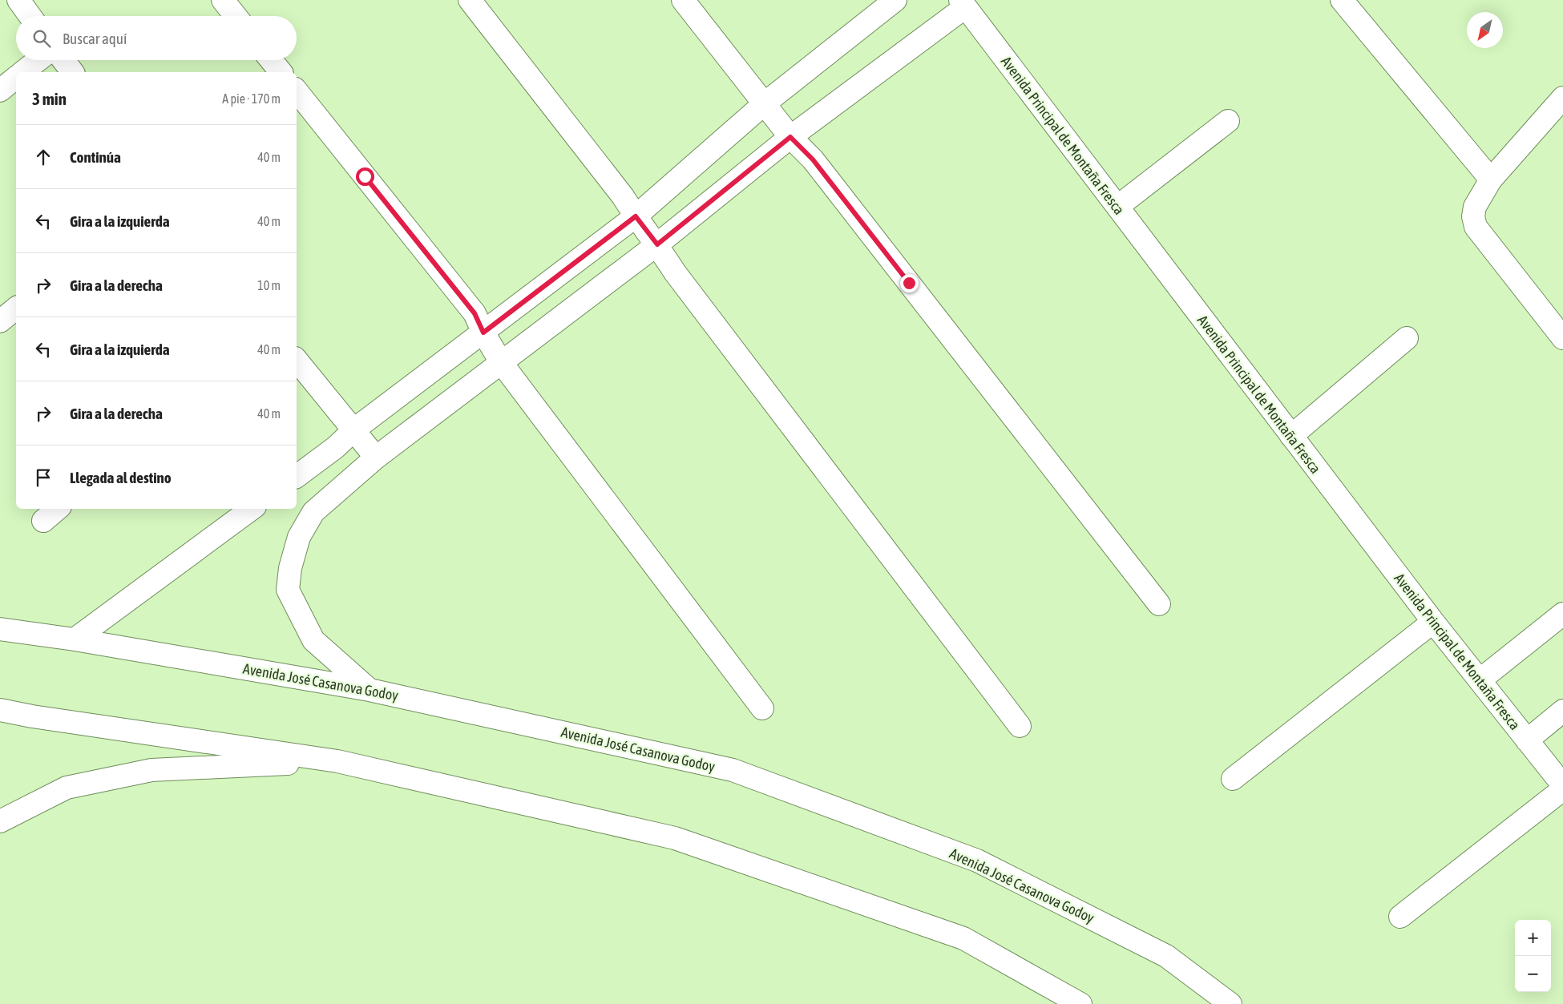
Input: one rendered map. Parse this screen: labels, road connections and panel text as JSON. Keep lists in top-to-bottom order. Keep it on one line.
{"streets":{"street":["Avenida Principal de Montaña Fresca","Avenida José Casanova Godoy"]},"north":"bottom left","page":{"search":"Buscar aquí","heading":["3 min","A pie · 170 m"],"list":[["Continúa","40 m"],["Gira a la izquierda","40 m"],["Gira a la derecha","10 m"],["Gira a la izquierda","40 m"],["Gira a la derecha","40 m"],"Llegada al destino"],"map_buttons":["+","−"]}}
